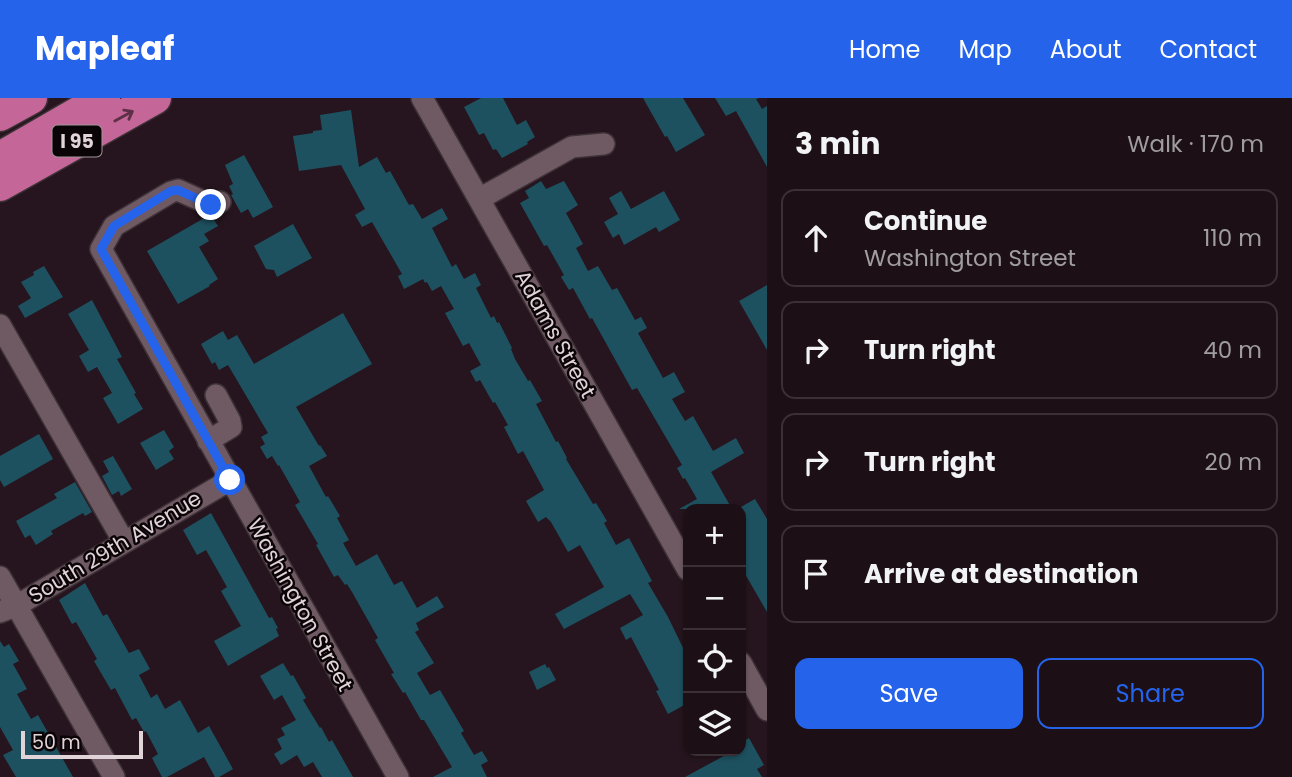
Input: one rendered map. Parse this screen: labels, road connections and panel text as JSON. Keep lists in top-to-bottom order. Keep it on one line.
{"streets":{"highway":["I 95"],"street":["Adams Street","South 29th Avenue","Washington Street"]},"crossings":[["South 29th Avenue","Washington Street"]],"scale_bar":"50 m","page":{"header":"Mapleaf","nav":["Home","Map","About","Contact"],"heading":["3 min","Walk · 170 m"],"list":[["Continue","Washington Street","110 m"],["Turn right","40 m"],["Turn right","20 m"],"Arrive at destination"],"map_buttons":["+","−"],"buttons":["Save","Share"],"scale":"50 m"}}
